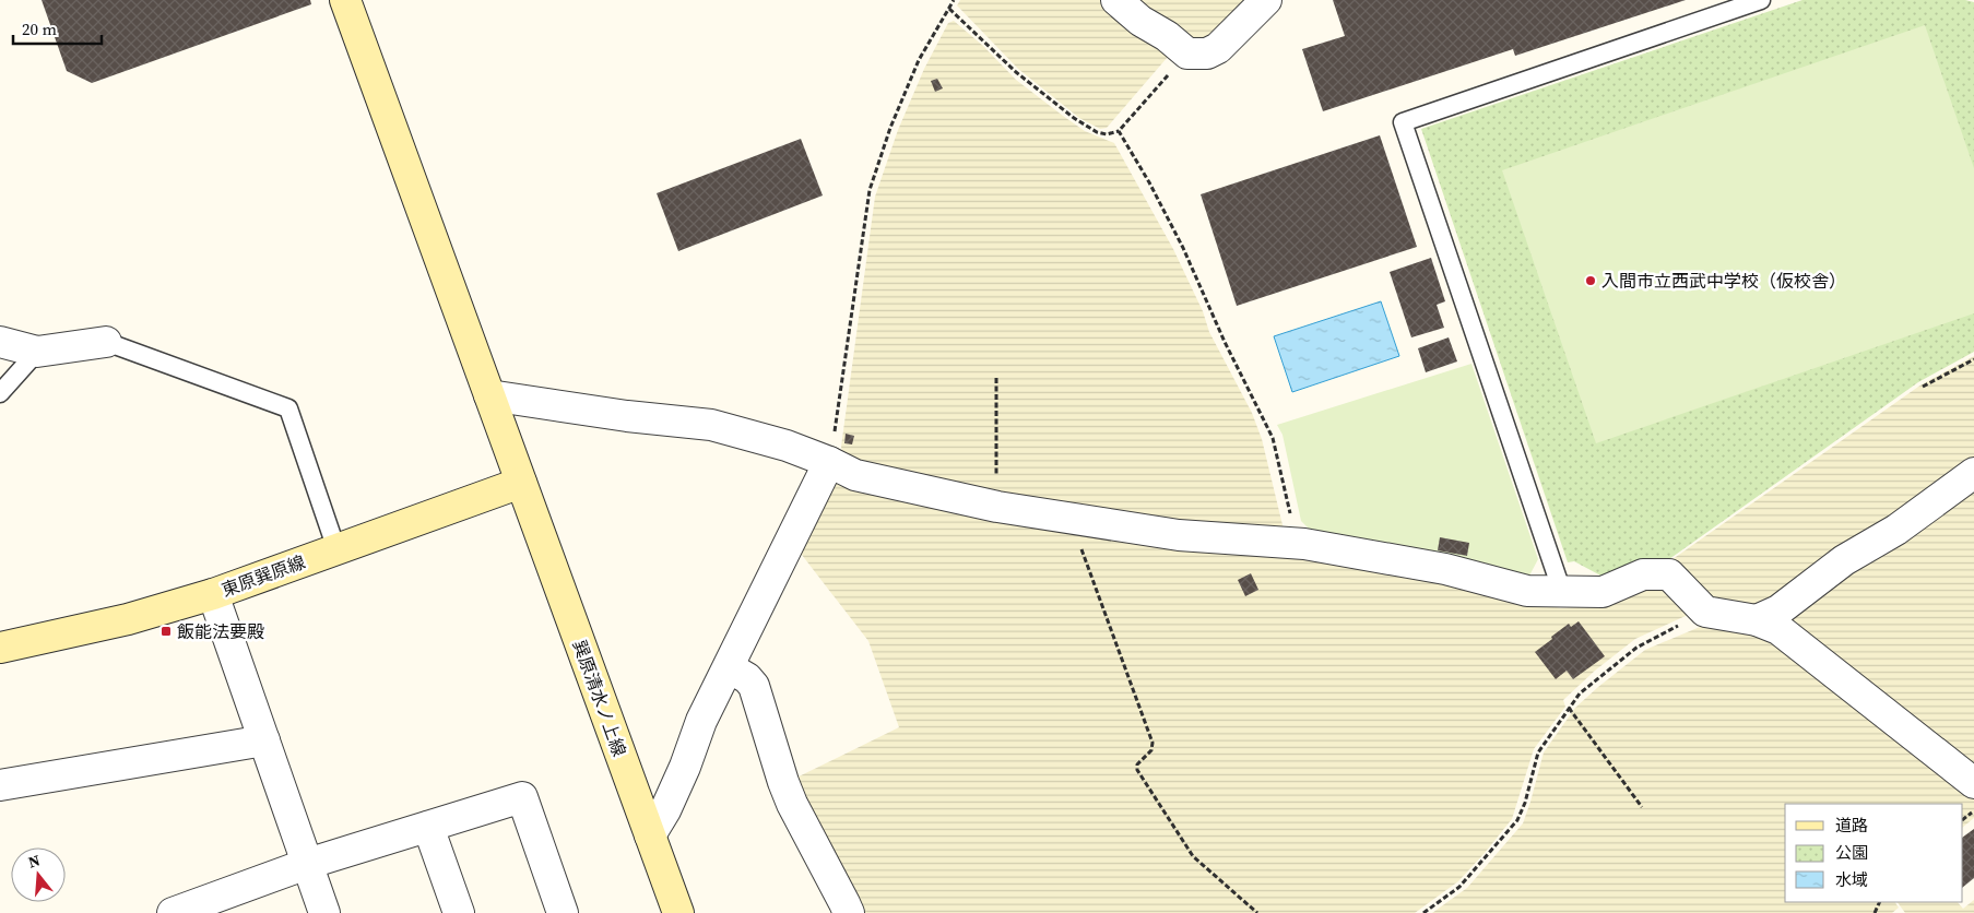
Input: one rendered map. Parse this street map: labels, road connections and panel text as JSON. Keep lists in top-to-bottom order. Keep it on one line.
{"streets":{"street":["東原巽原線","巽原清水ノ上線"]},"crossings":[["東原巽原線","巽原清水ノ上線"]],"places":{"other":["入間市立西武中学校（仮校舎）"],"transit":["飯能法要殿"]},"legend":["道路","公園","水域"],"scale_bar":"20 m","north":"top"}
